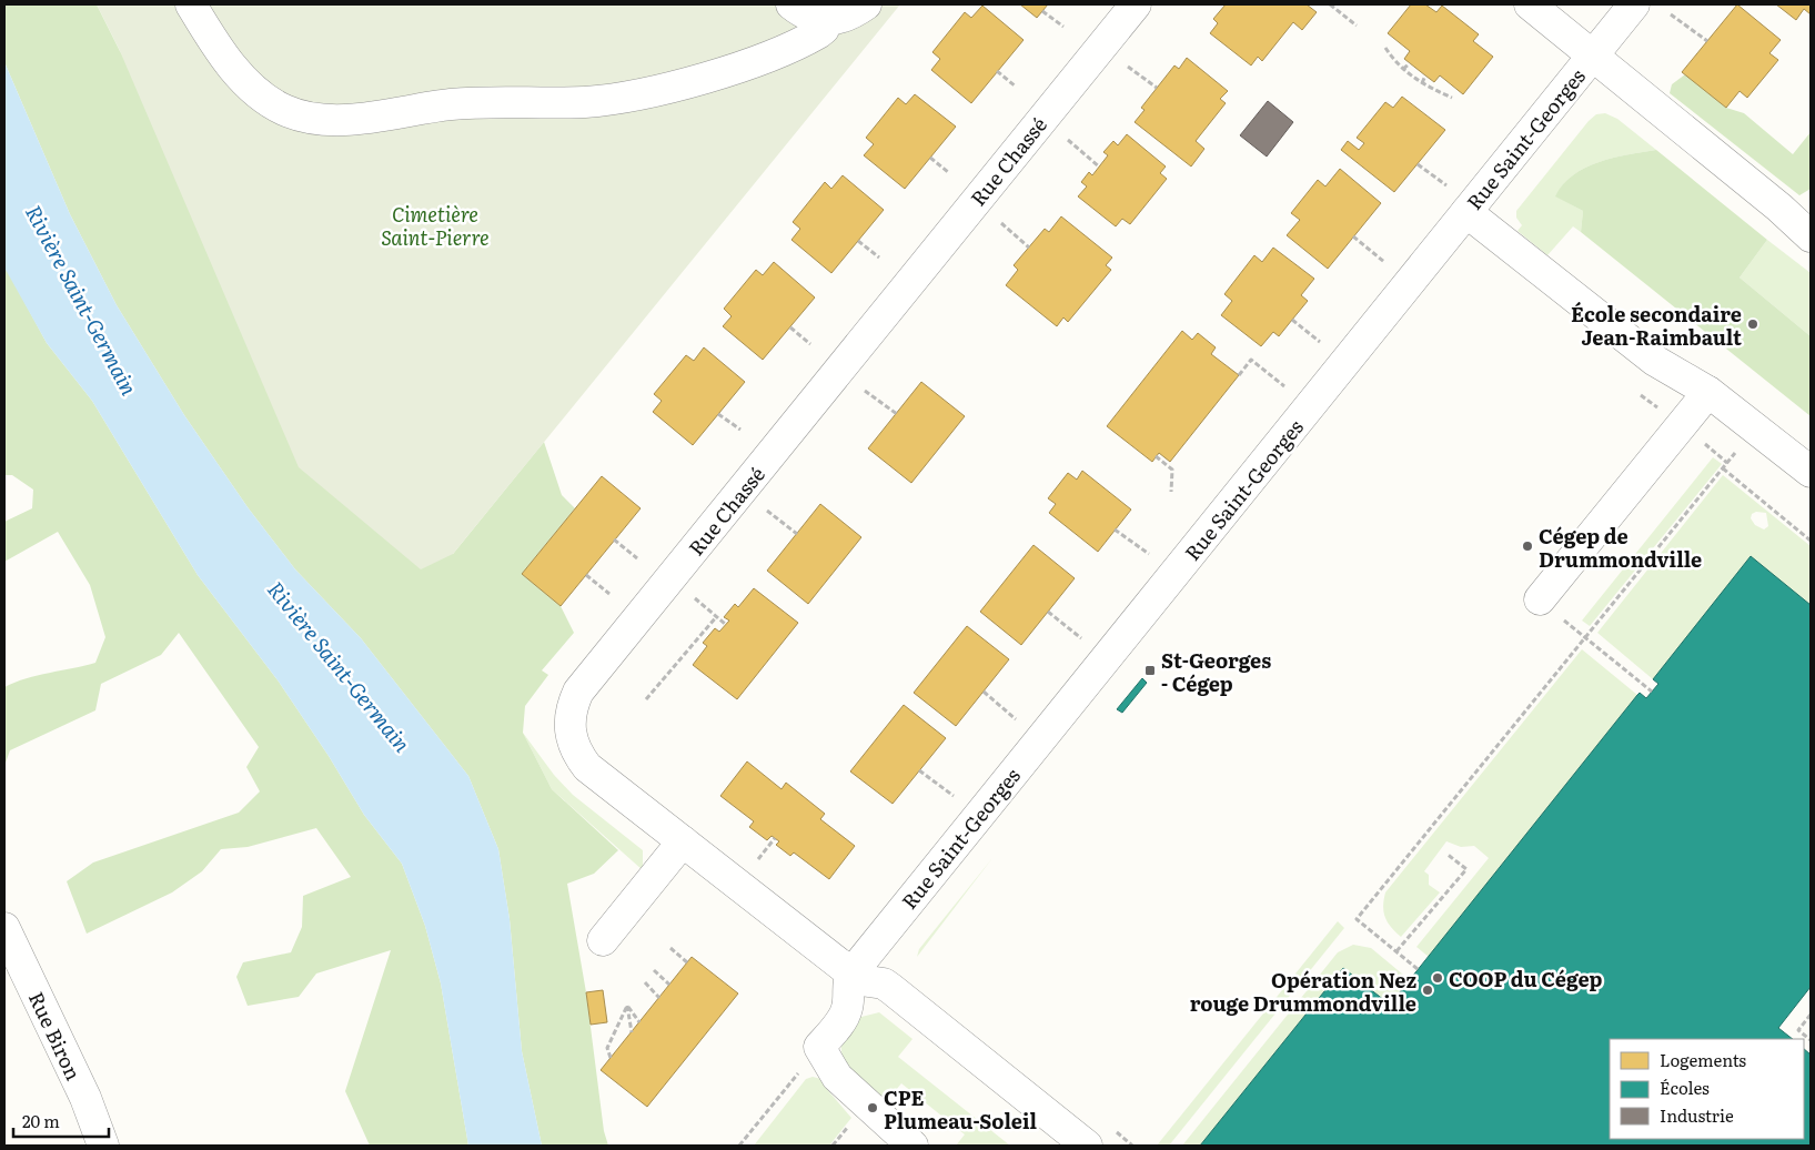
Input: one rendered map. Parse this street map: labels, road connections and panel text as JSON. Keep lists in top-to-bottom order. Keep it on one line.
{"streets":{"street":["Rue Saint-Georges","Rue Chassé","Rue Biron"]},"crossings":[["Rue Saint-Georges","Rue Chassé"]],"water":["Rivière Saint-Germain"],"parks":["Cimetière Saint-Pierre"],"places":{"other":["École secondaire Jean-Raimbault","Cégep de Drummondville","COOP du Cégep","Opération Nez rouge Drummondville","CPE Plumeau-Soleil"],"transit":["St-Georges - Cégep"]},"legend":["Logements","Écoles","Industrie"],"scale_bar":"20 m"}
